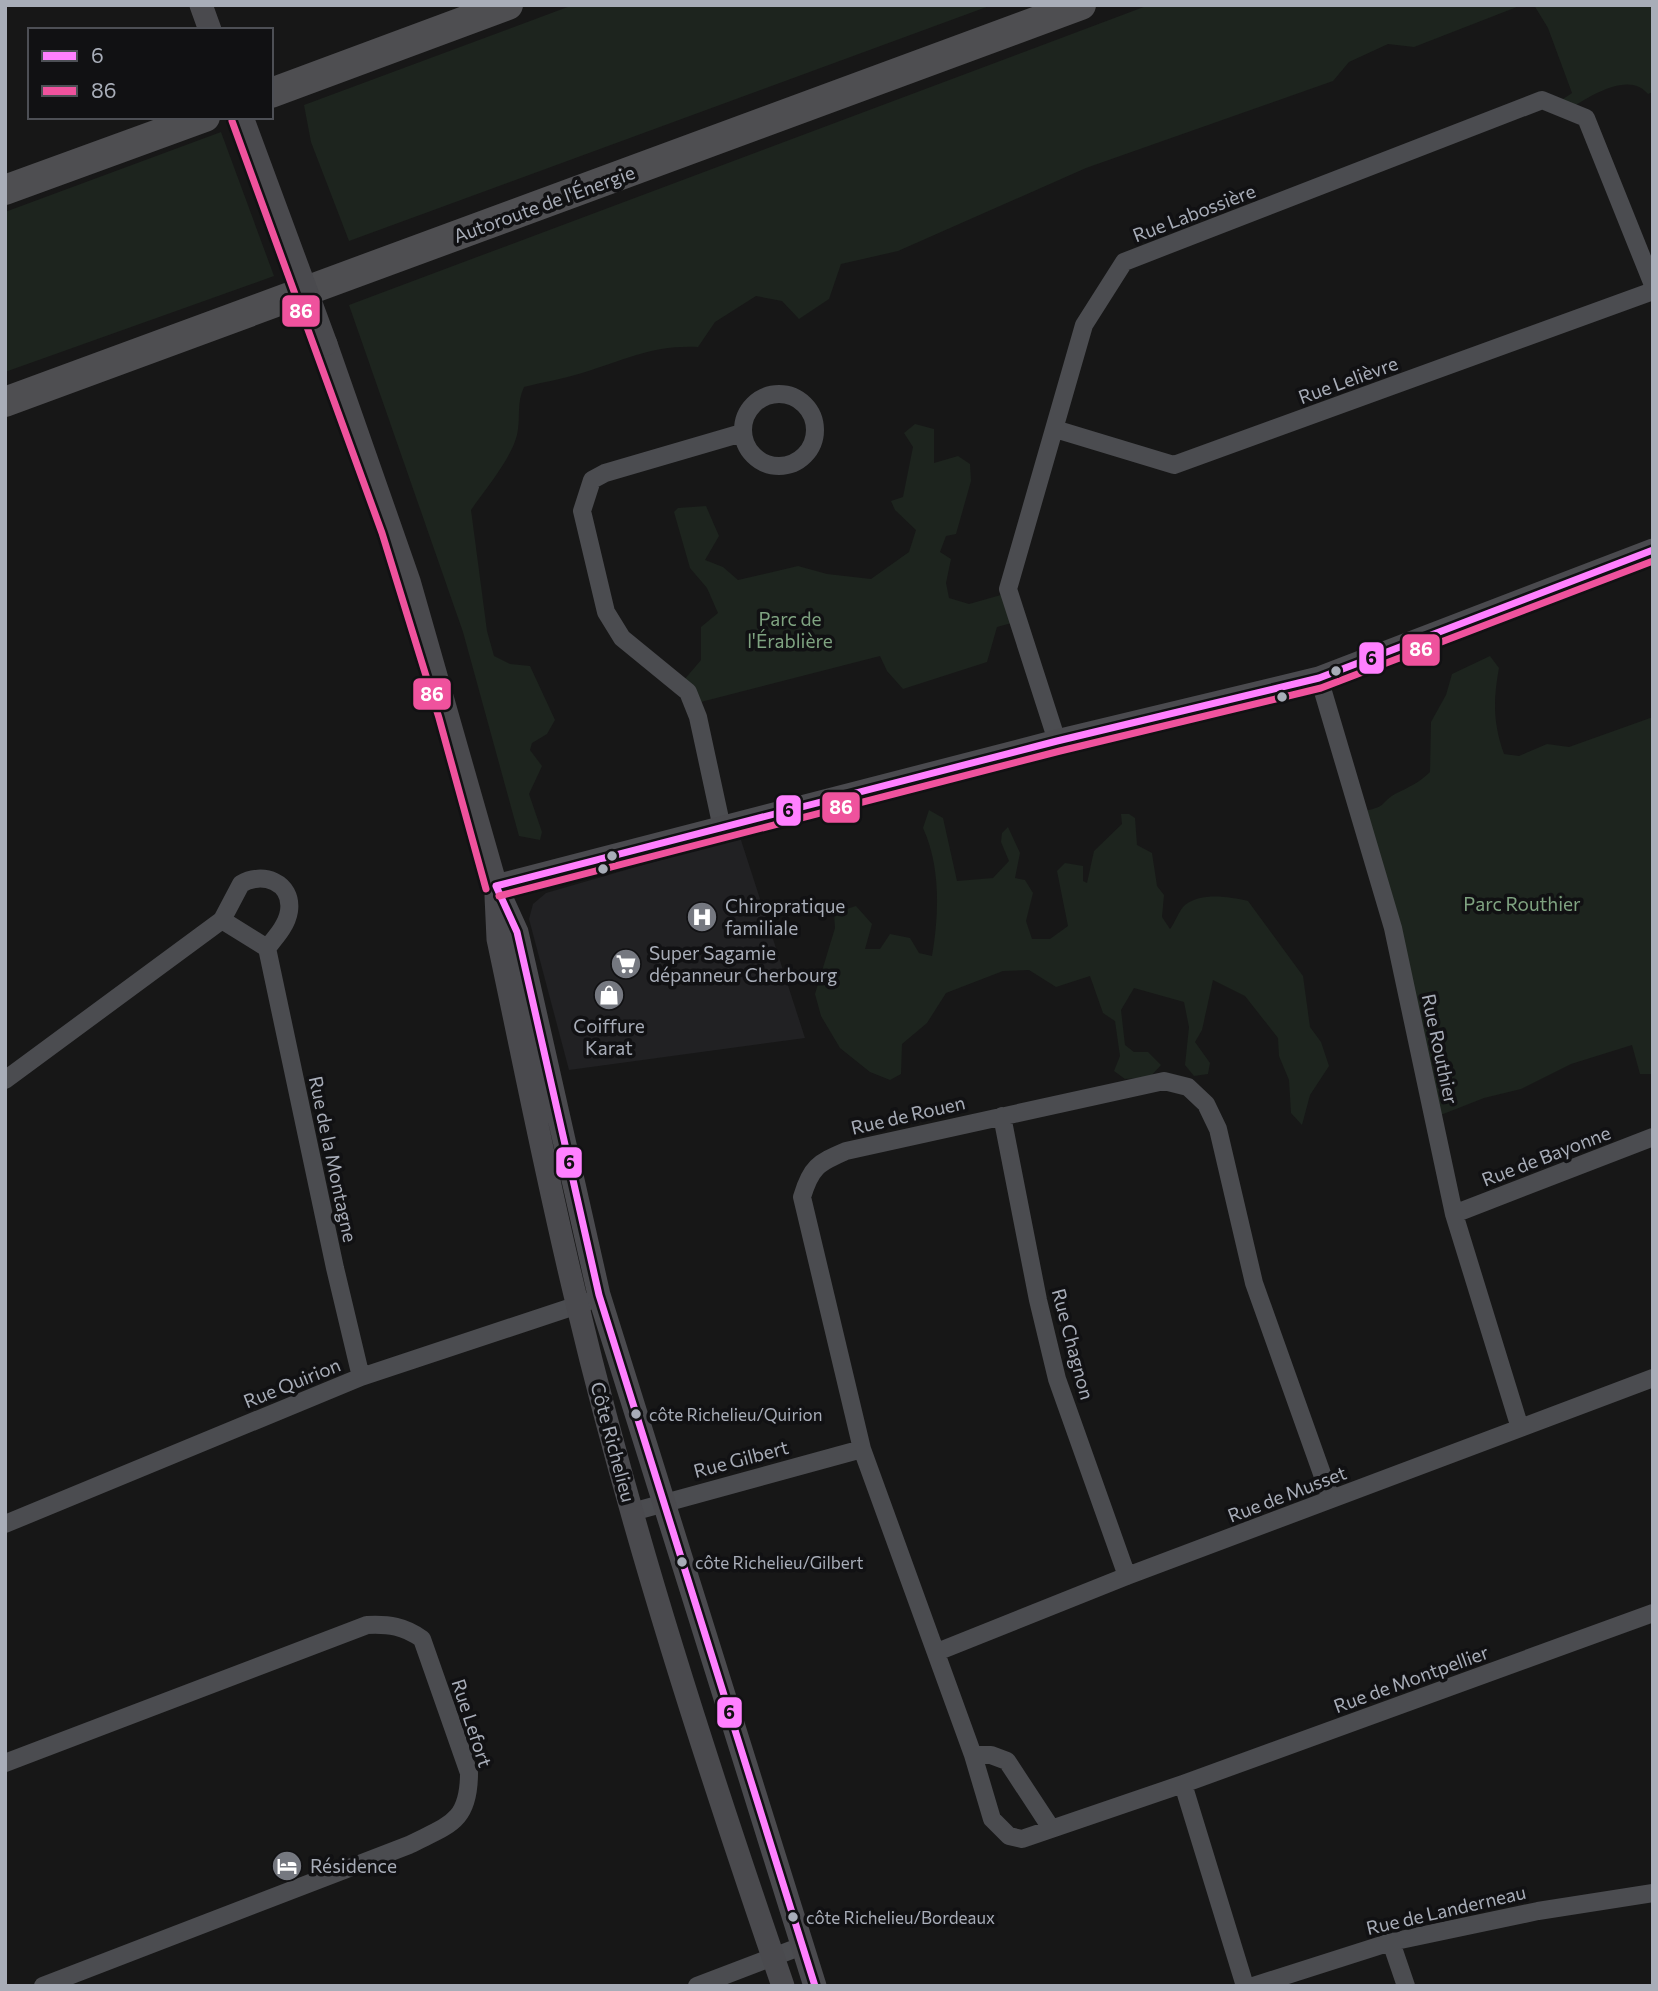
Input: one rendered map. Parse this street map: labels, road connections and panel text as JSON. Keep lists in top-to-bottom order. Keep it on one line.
{"streets":{"highway":["Autoroute de l'Énergie"],"street":["Rue Labossière","Rue Lelièvre","Rue Routhier","Rue de Rouen","Rue de Bayonne","Rue de la Montagne","Rue Chagnon","Rue Quirion","Côte Richelieu","Rue Gilbert","Rue de Musset","Rue de Montpellier","Rue Lefort","Rue de Landerneau"]},"crossings":[["Rue Labossière","Rue Lelièvre"],["Rue Routhier","Rue de Bayonne"],["Rue Routhier","Rue de Musset"],["Rue de Rouen","Rue Chagnon"],["Rue de Rouen","Rue Gilbert"],["Rue de Rouen","Rue de Musset"],["Rue de Rouen","Rue de Montpellier"],["Rue de la Montagne","Rue Quirion"],["Rue Chagnon","Rue de Musset"],["Rue Quirion","Côte Richelieu"],["Côte Richelieu","Rue Gilbert"]],"parks":["Parc de l'Érablière","Parc Routhier"],"places":{"hospital":["Chiropratique familiale"],"supermarket":["Super Sagamie dépanneur Cherbourg"],"shop":["Coiffure Karat"],"other":["côte Richelieu/Quirion","côte Richelieu/Gilbert","côte Richelieu/Bordeaux"],"hotel":["Résidence"]},"lines":["transit line 86","transit line 6"],"legend":["6","86"]}
